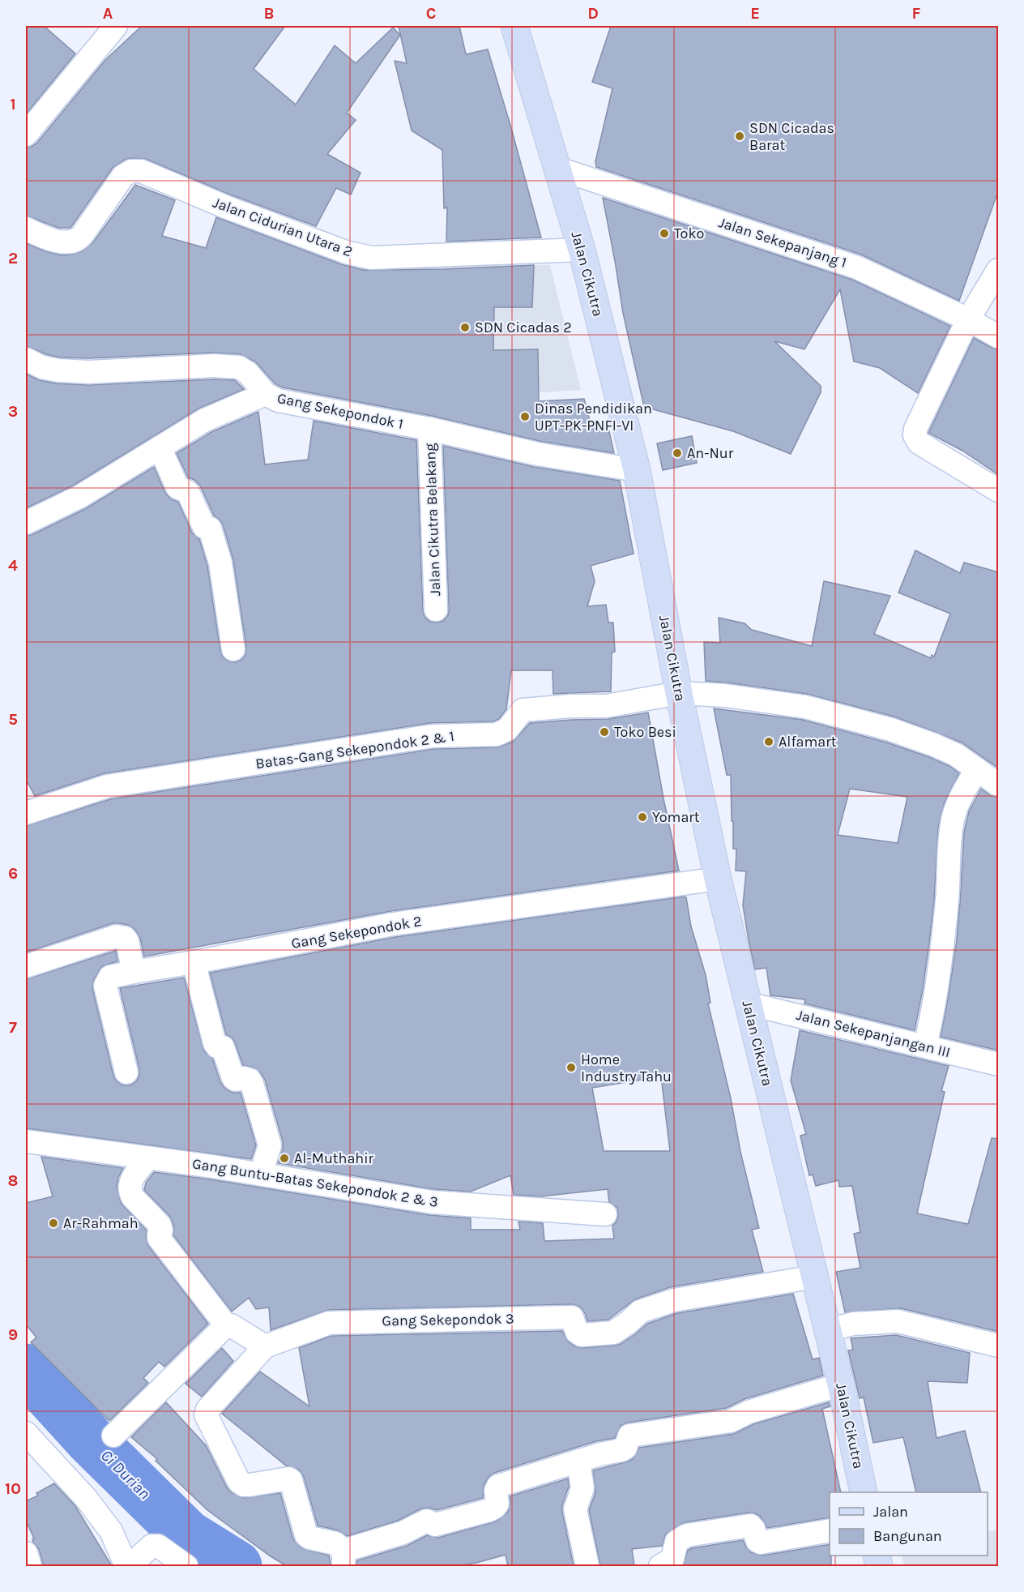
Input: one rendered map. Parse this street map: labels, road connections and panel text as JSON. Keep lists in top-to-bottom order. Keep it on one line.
{"streets":{"main road":["Jalan Cikutra"],"street":["Jalan Cidurian Utara 2","Jalan Sekepanjang 1","Gang Sekepondok 1","Jalan Cikutra Belakang","Batas-Gang Sekepondok 2 & 1","Gang Sekepondok 2","Jalan Sekepanjangan III","Gang Buntu-Batas Sekepondok 2 & 3","Gang Sekepondok 3"]},"crossings":[["Jalan Cidurian Utara 2","Jalan Cikutra"],["Jalan Sekepanjang 1","Jalan Cikutra"],["Jalan Cikutra","Gang Sekepondok 1"],["Jalan Cikutra","Batas-Gang Sekepondok 2 & 1"],["Jalan Cikutra","Gang Sekepondok 2"],["Jalan Cikutra","Jalan Sekepanjangan III"],["Jalan Cikutra","Gang Sekepondok 3"],["Gang Sekepondok 1","Jalan Cikutra Belakang"]],"water":["Ci Durian"],"places":["SDN Cicadas Barat","Toko","SDN Cicadas 2","Dinas Pendidikan UPT-PK-PNFI-VI","An-Nur","Toko Besi","Alfamart","Yomart","Home Industry Tahu","Al-Muthahir","Ar-Rahmah"],"legend":["Jalan","Bangunan"],"grid":{"columns":["A","B","C","D","E","F"],"rows":["1","2","3","4","5","6","7","8","9","10"]}}
